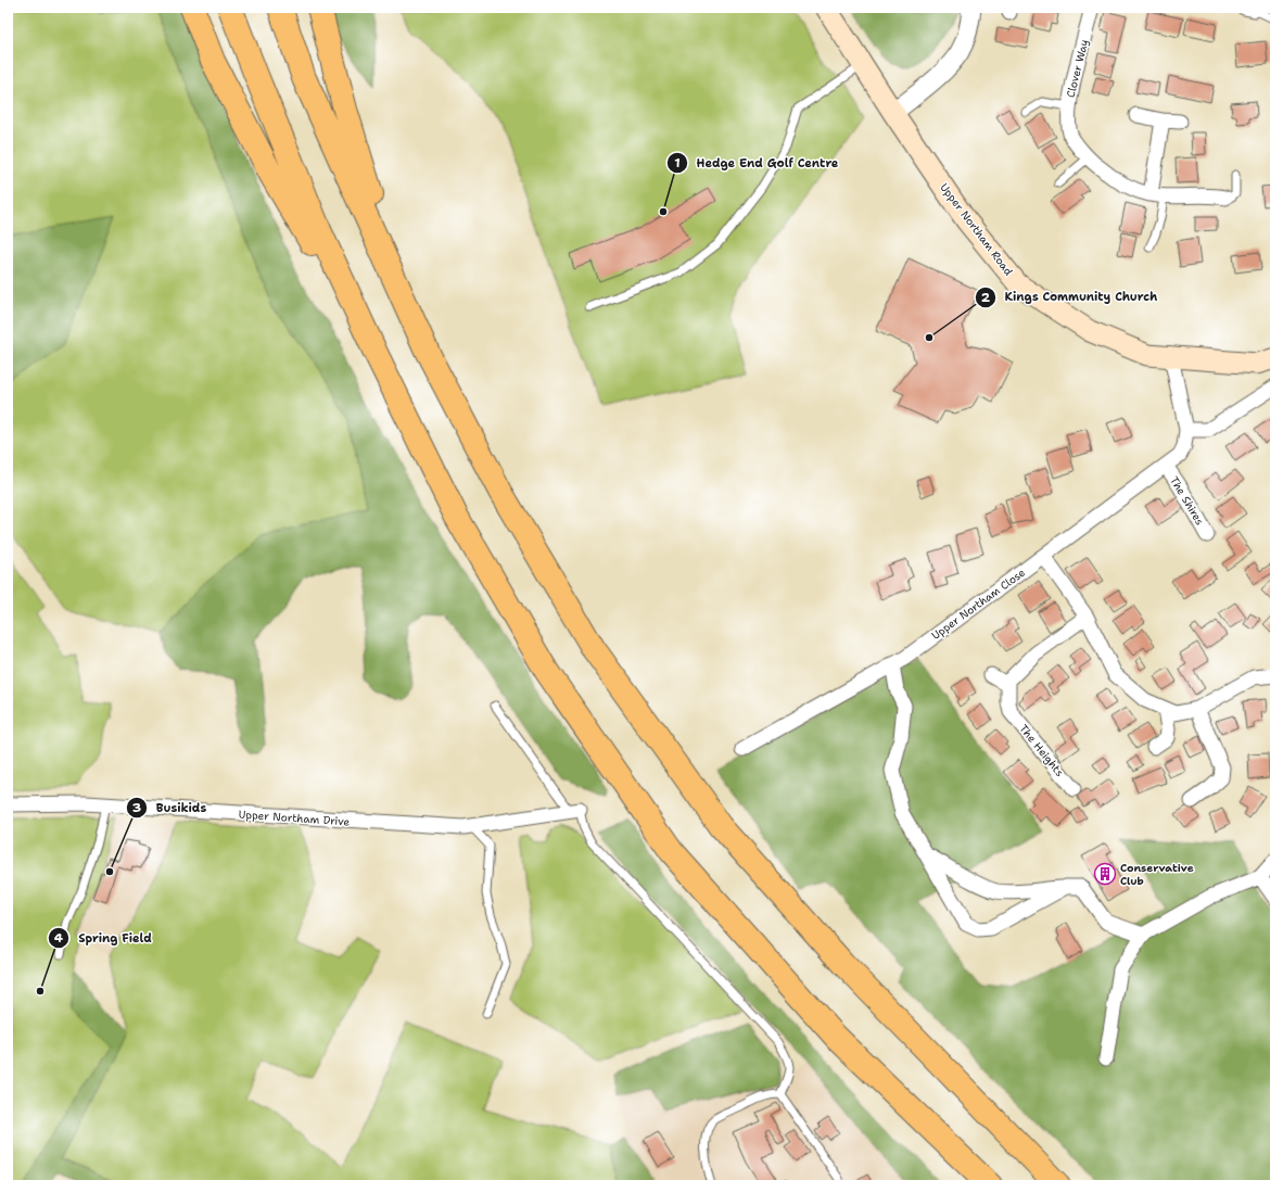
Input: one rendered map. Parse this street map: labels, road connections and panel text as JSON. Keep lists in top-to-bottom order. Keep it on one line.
{"streets":{"main road":["Upper Northam Road"],"street":["Clover Way","The Shires","Upper Northam Close","The Heights","Upper Northam Drive"]},"crossings":[["Upper Northam Road","Upper Northam Close"],["The Shires","Upper Northam Close"]],"places":{"other":["Hedge End Golf Centre","Kings Community Church","Busikids","Spring Field"],"building":["Conservative Club"]}}
